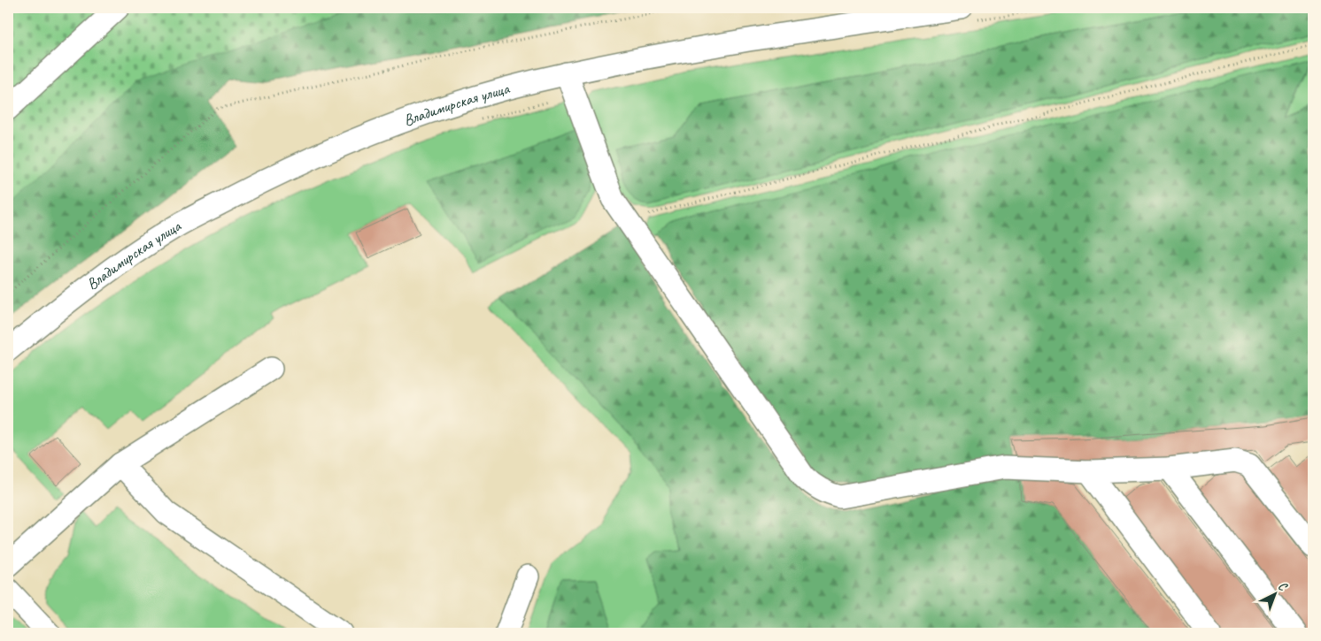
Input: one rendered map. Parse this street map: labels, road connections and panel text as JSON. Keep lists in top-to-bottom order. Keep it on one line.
{"streets":{"street":["Владимирская улица"]},"north":"top right"}
